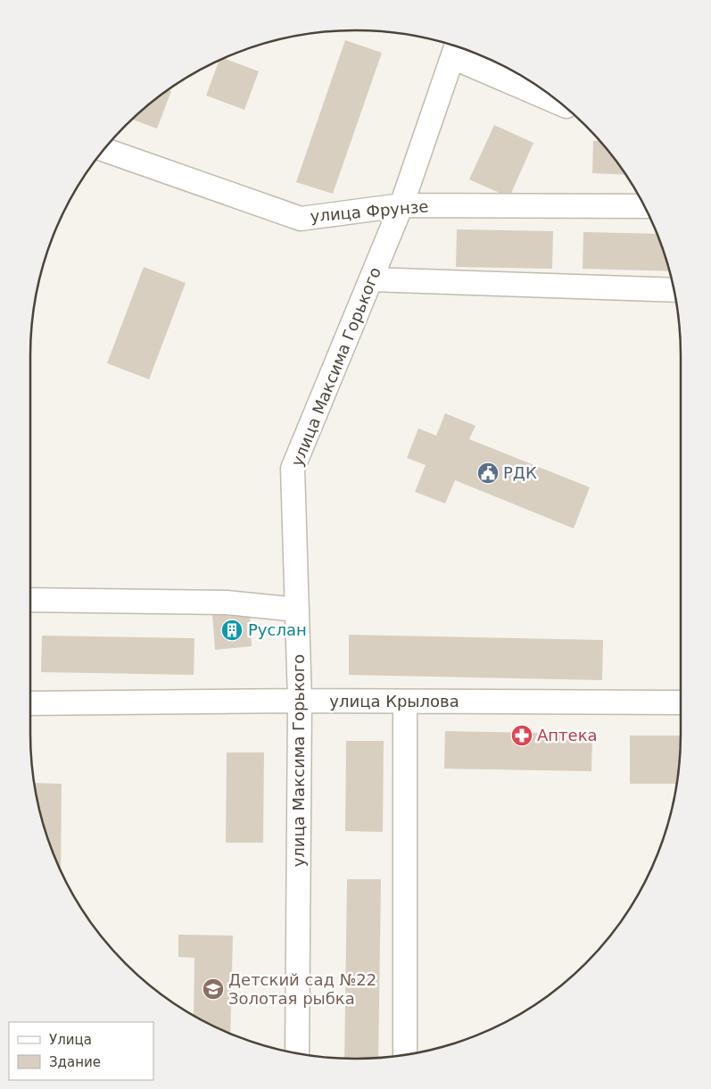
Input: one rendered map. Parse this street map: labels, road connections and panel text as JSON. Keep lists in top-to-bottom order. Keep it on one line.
{"streets":{"street":["улица Фрунзе","улица Максима Горького","улица Крылова"]},"crossings":[["улица Фрунзе","улица Максима Горького"],["улица Максима Горького","улица Крылова"]],"places":{"public building":["РДК"],"building":["Руслан"],"pharmacy":["Аптека"],"school or university":["Детский сад №22 Золотая рыбка"]},"legend":["Улица","Здание"]}
